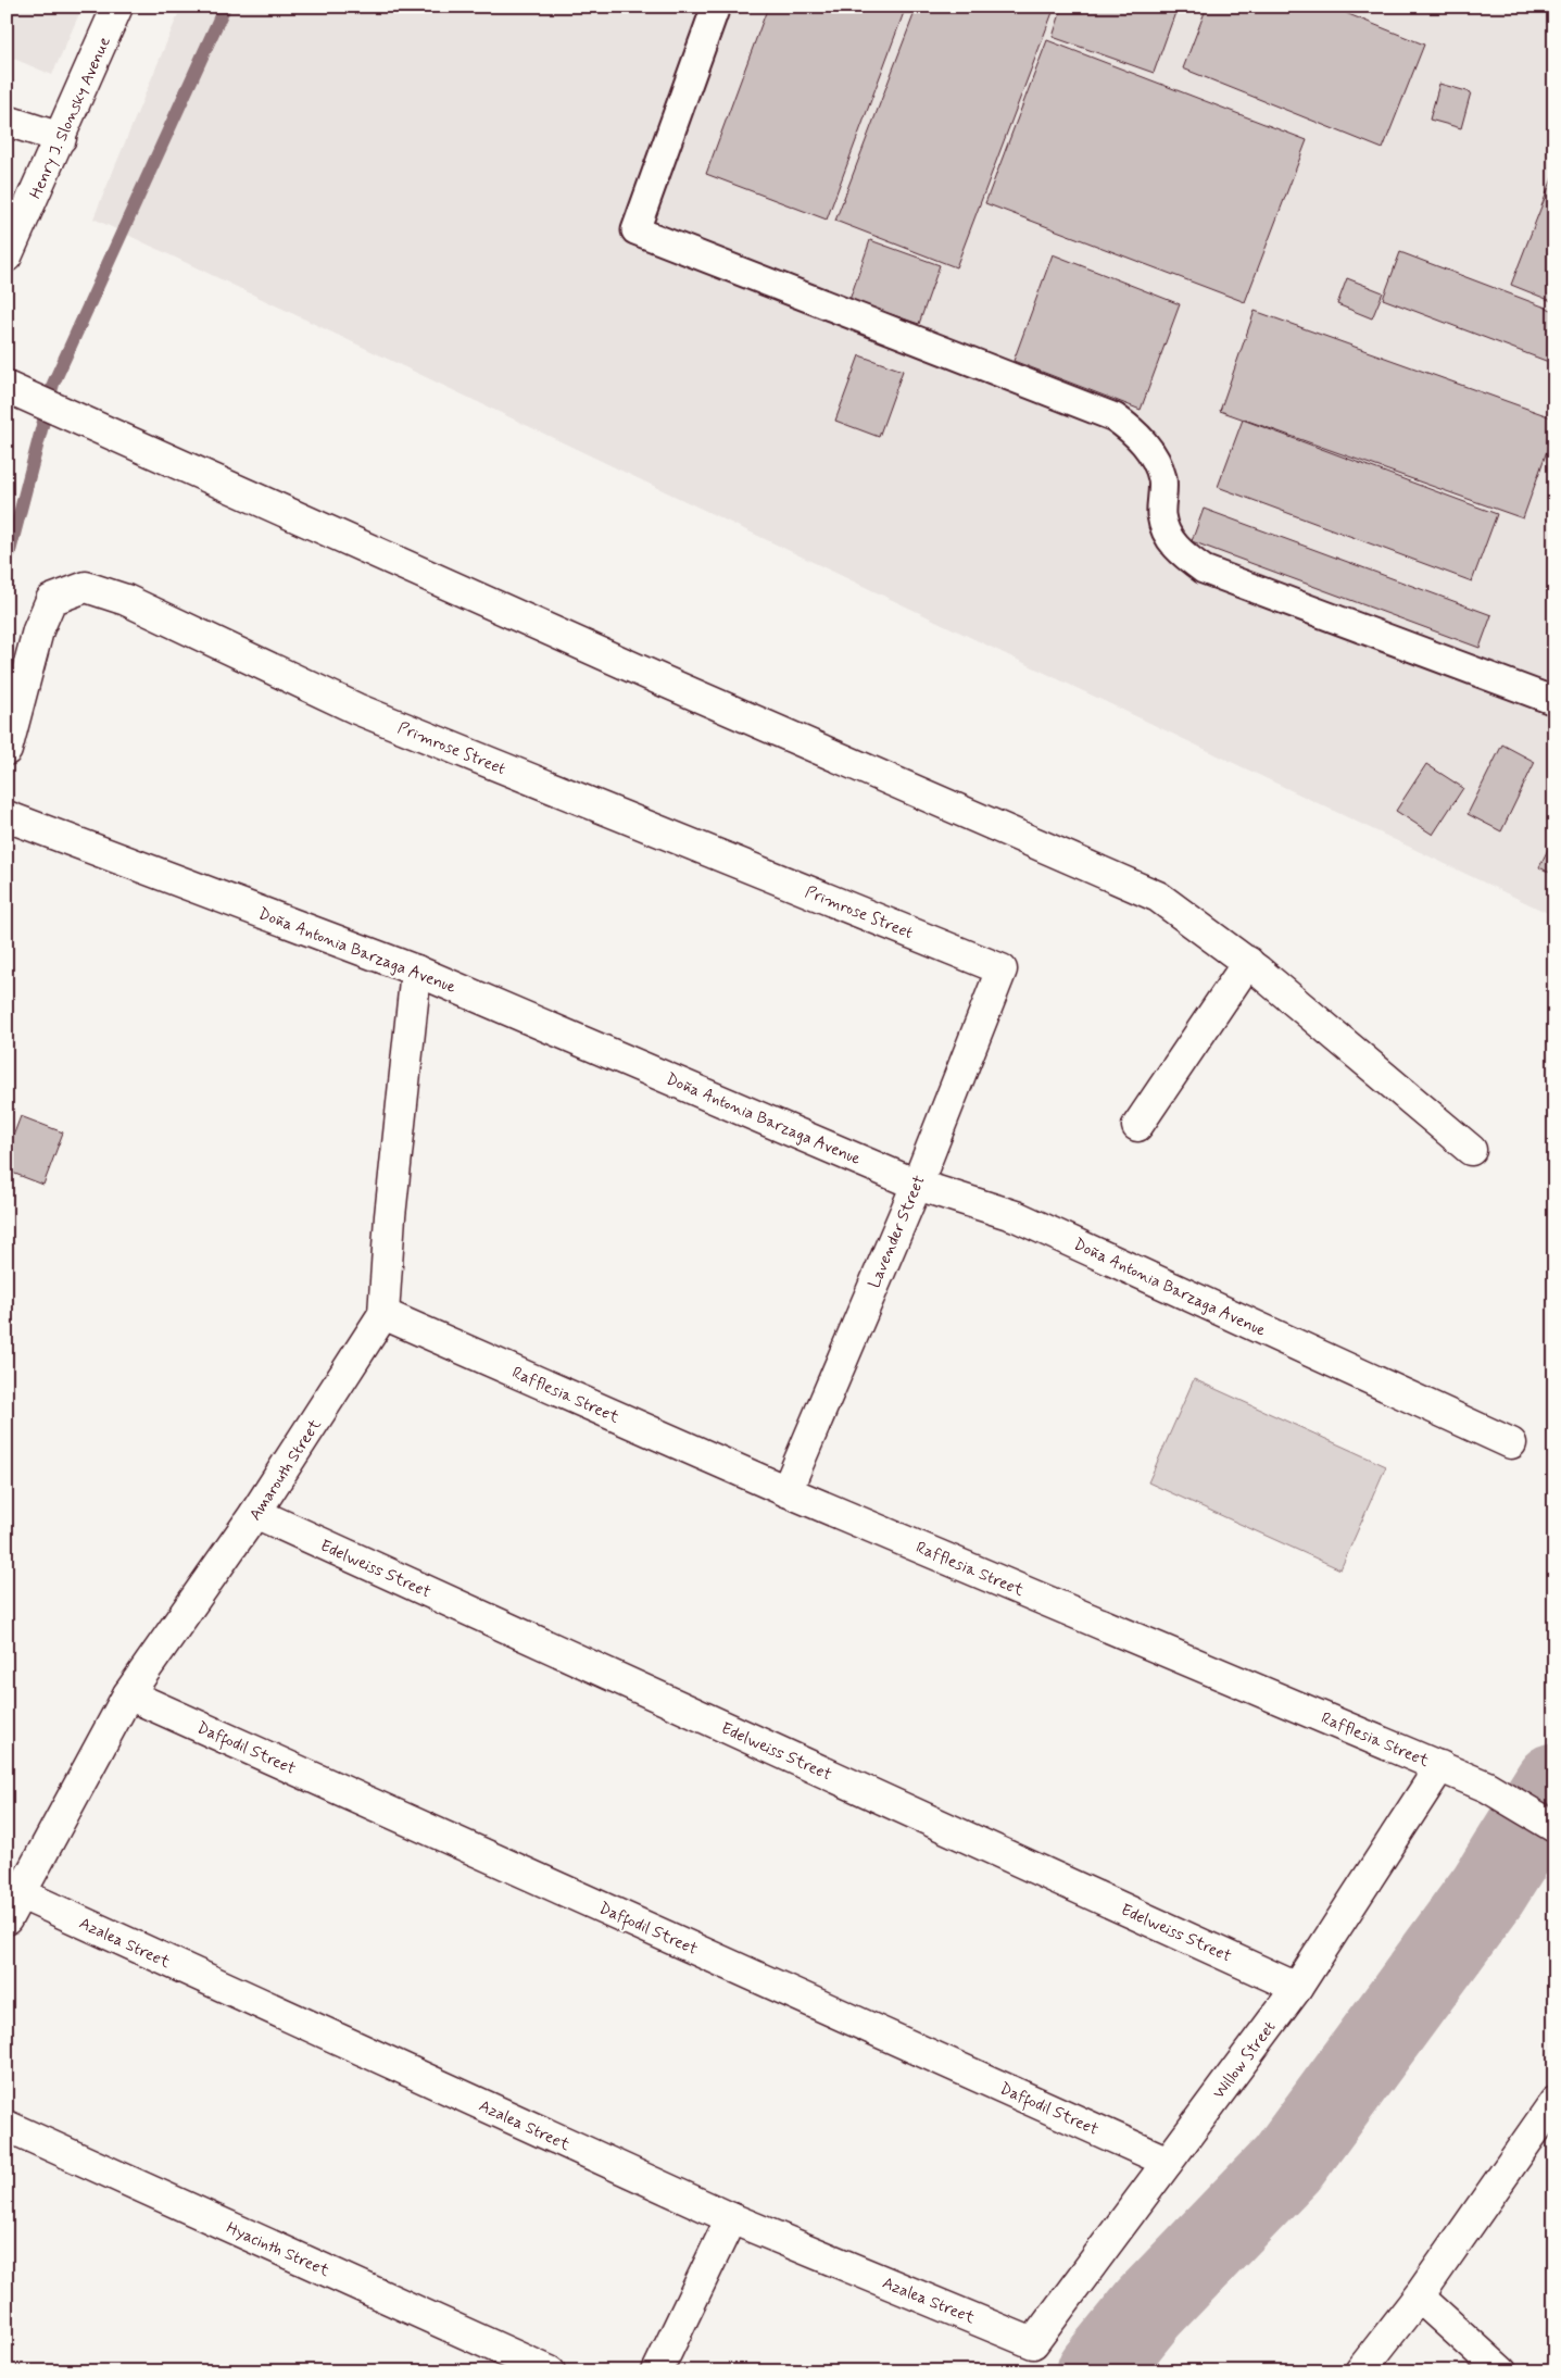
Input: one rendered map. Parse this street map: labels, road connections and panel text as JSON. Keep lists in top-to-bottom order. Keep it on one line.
{"streets":{"street":["Henry J. Slonsky Avenue","Primrose Street","Doña Antonia Barzaga Avenue","Lavender Street","Rafflesia Street","Amarouth Street","Edelweiss Street","Daffodil Street","Azalea Street","Willow Street","Hyacinth Street"]},"crossings":[["Primrose Street","Lavender Street"],["Doña Antonia Barzaga Avenue","Lavender Street"],["Doña Antonia Barzaga Avenue","Amarouth Street"],["Lavender Street","Rafflesia Street"],["Rafflesia Street","Amarouth Street"],["Rafflesia Street","Willow Street"],["Amarouth Street","Edelweiss Street"],["Amarouth Street","Daffodil Street"],["Amarouth Street","Azalea Street"],["Edelweiss Street","Willow Street"],["Daffodil Street","Willow Street"],["Azalea Street","Willow Street"]]}
